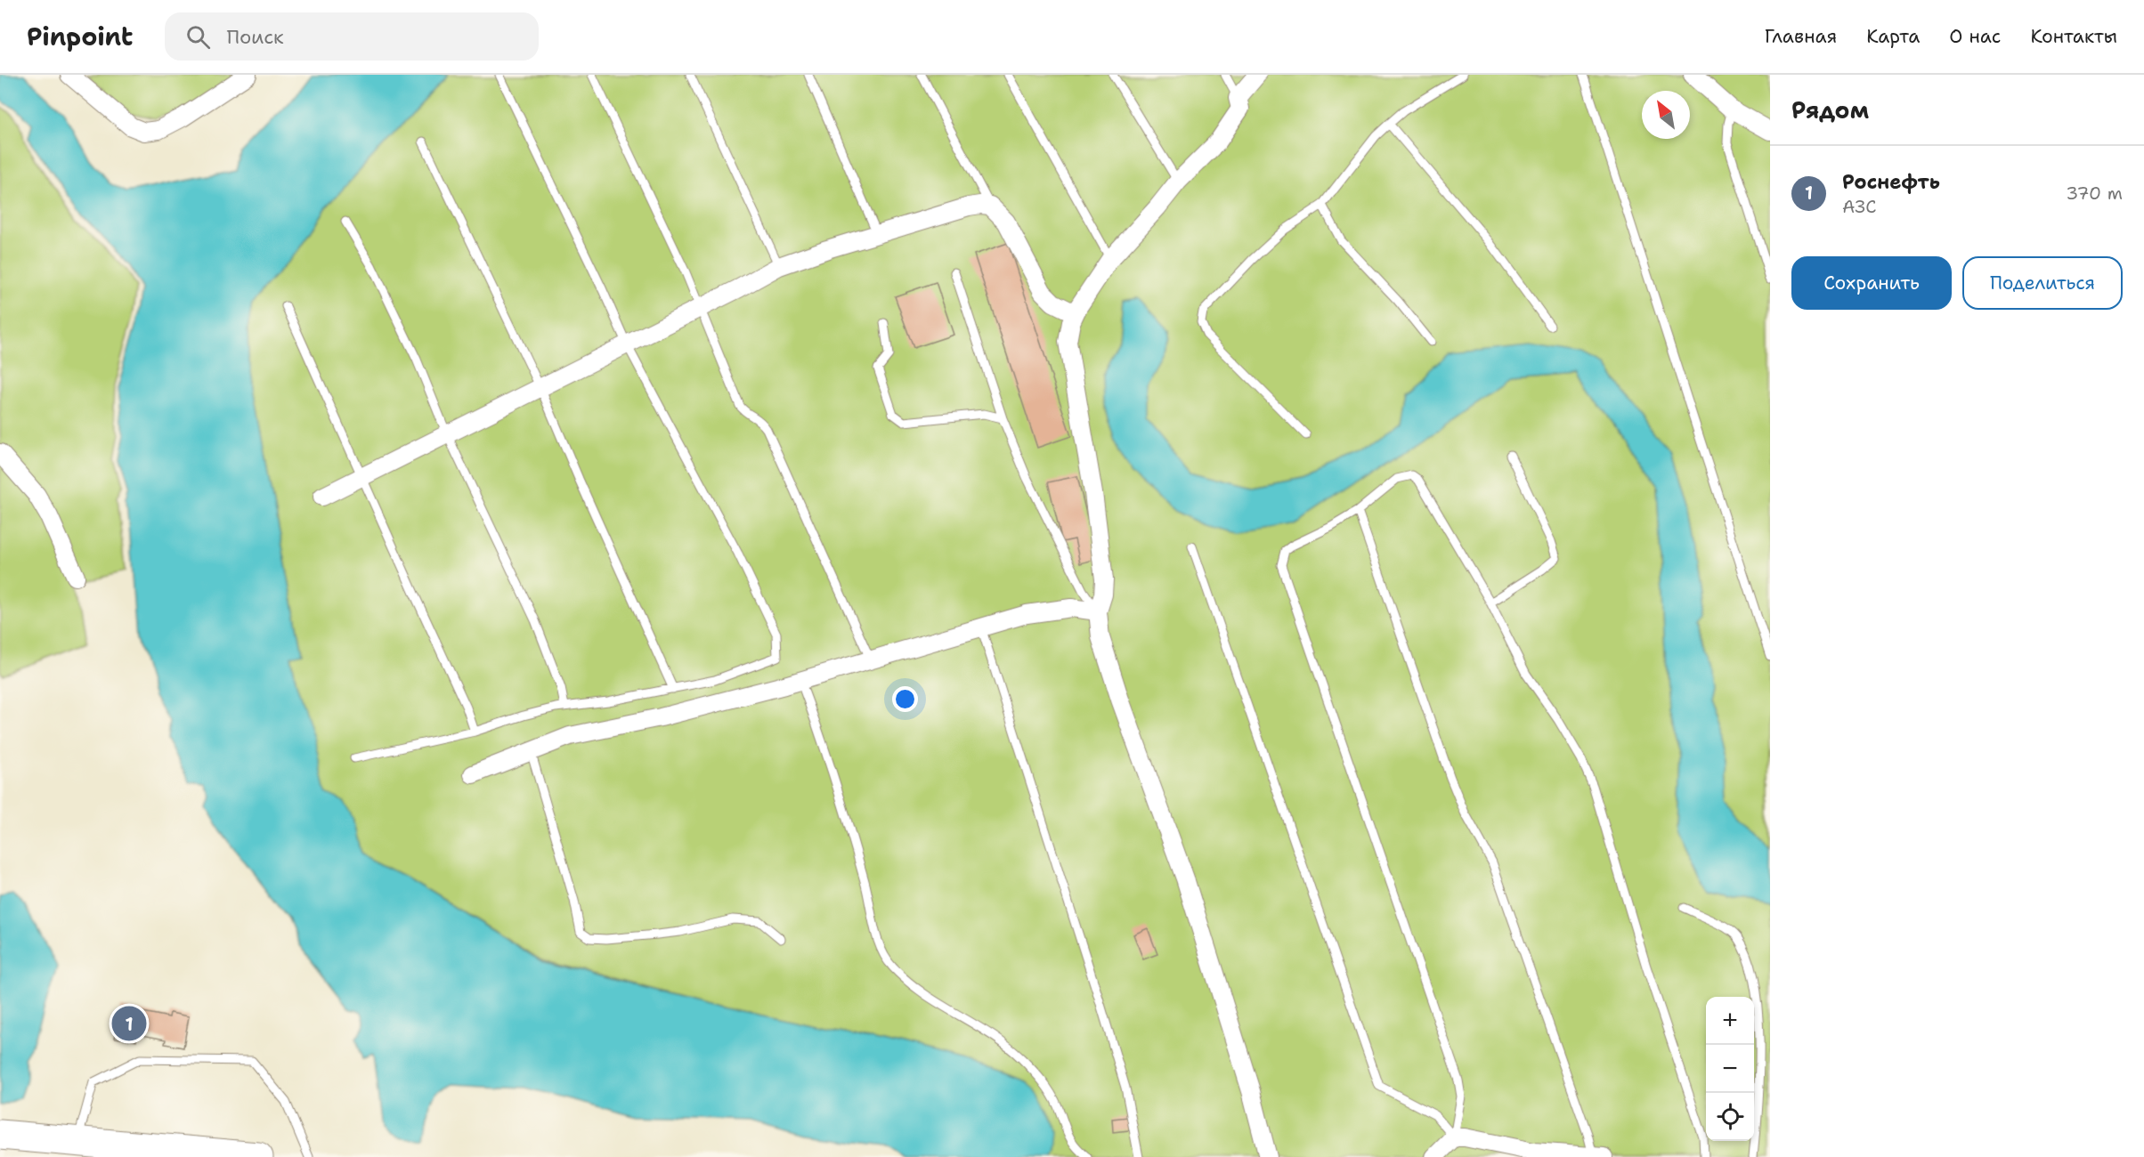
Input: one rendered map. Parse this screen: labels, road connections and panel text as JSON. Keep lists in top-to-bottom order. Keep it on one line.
{"north":"top left","page":{"header":"Pinpoint","search":"Поиск","nav":["Главная","Карта","О нас","Контакты"],"heading":"Рядом","list":[{"mark":"1","name":"Роснефть","note":"АЗС","value":"370 m"}],"buttons":["Сохранить","Поделиться"],"map_buttons":["+","−"],"pins":"1"}}
